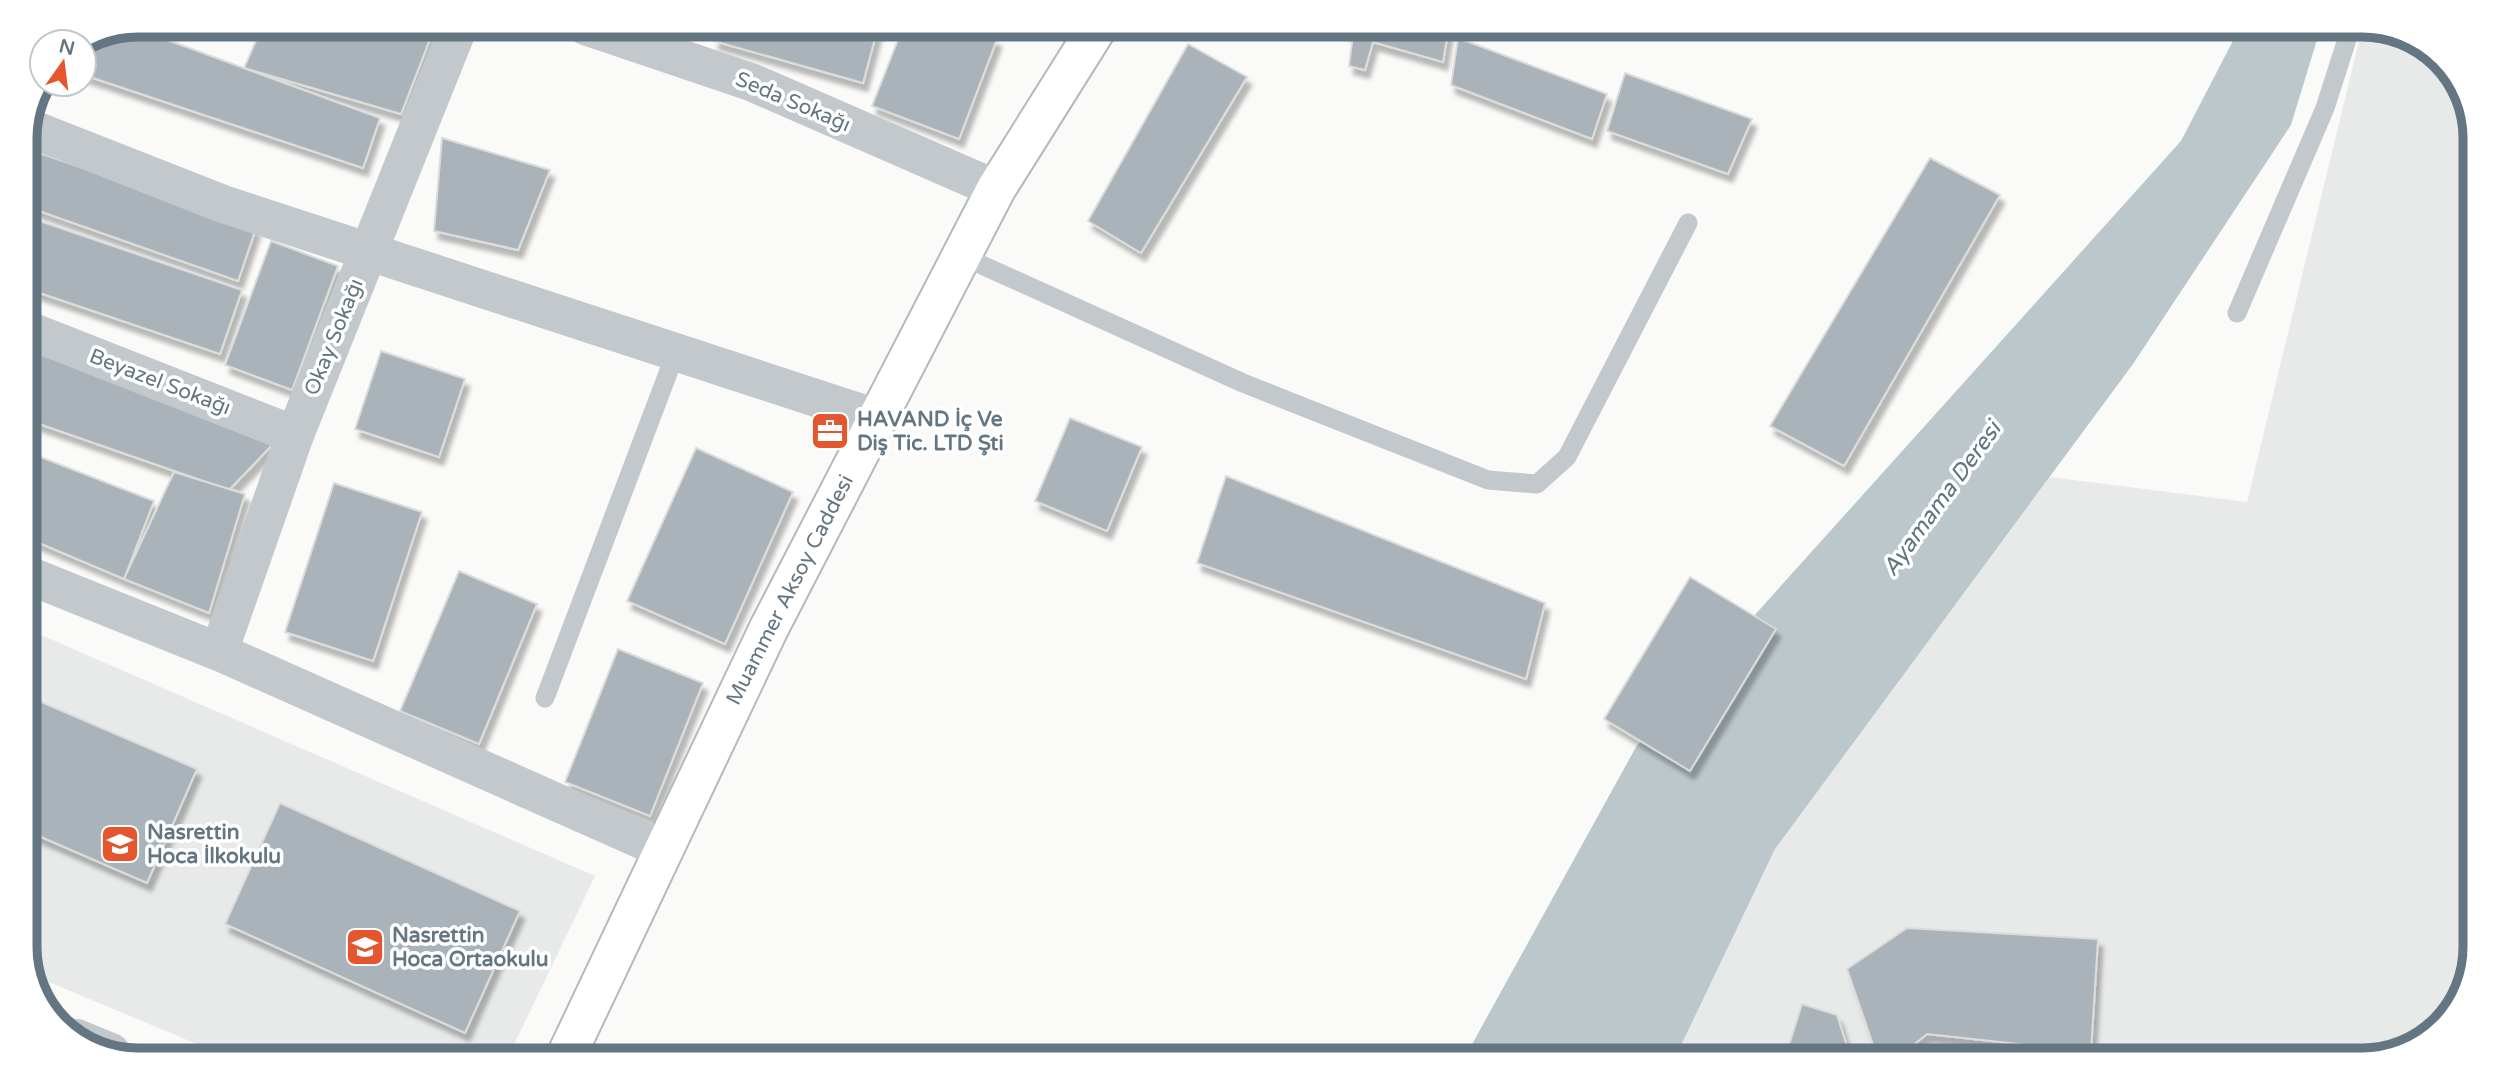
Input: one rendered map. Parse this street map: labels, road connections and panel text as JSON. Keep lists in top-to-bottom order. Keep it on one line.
{"streets":{"main road":["Muammer Aksoy Caddesi"],"street":["Seda Sokağı","Okay Sokağı","Beyazel Sokağı"]},"crossings":[["Seda Sokağı","Muammer Aksoy Caddesi"],["Okay Sokağı","Beyazel Sokağı"]],"water":["Ayamama Deresi"],"places":{"office":["HAVAND İç Ve Diş Tic. LTD Şti"],"school or university":["Nasrettin Hoca İlkokulu","Nasrettin Hoca Ortaokulu"]},"north":"top"}
